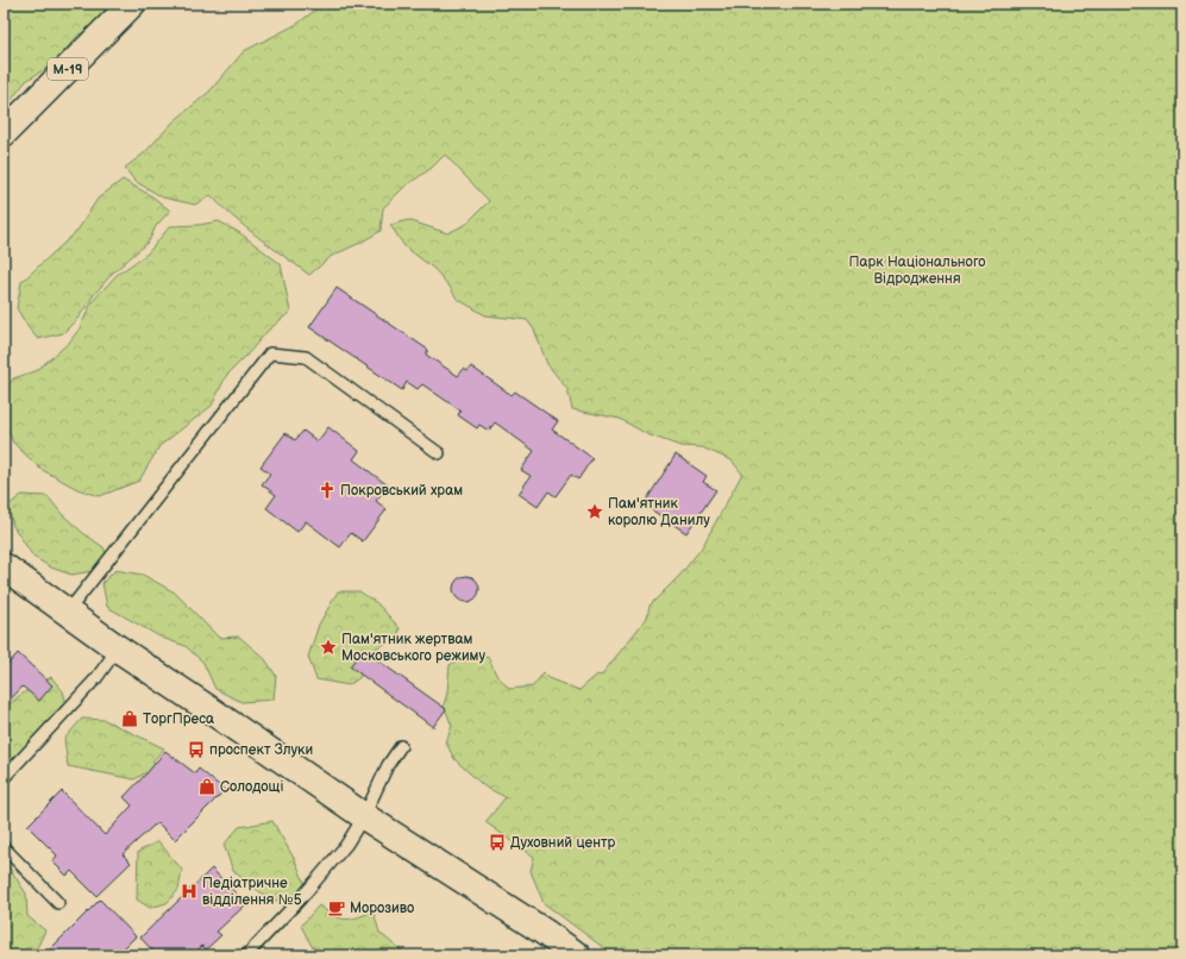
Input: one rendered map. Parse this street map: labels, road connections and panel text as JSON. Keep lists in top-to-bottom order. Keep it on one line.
{"streets":{"main road":["М-19"]},"parks":["Парк Національного Відродження"],"places":{"church":["Покровський храм"],"place":["Пам'ятник королю Данилу","Пам'ятник жертвам Московського режиму"],"shop":["ТоргПреса","Солодощі"],"bus stop":["проспект Злуки","Духовний центр"],"hospital":["Педіатричне відділення №5"],"cafe":["Морозиво"]}}
